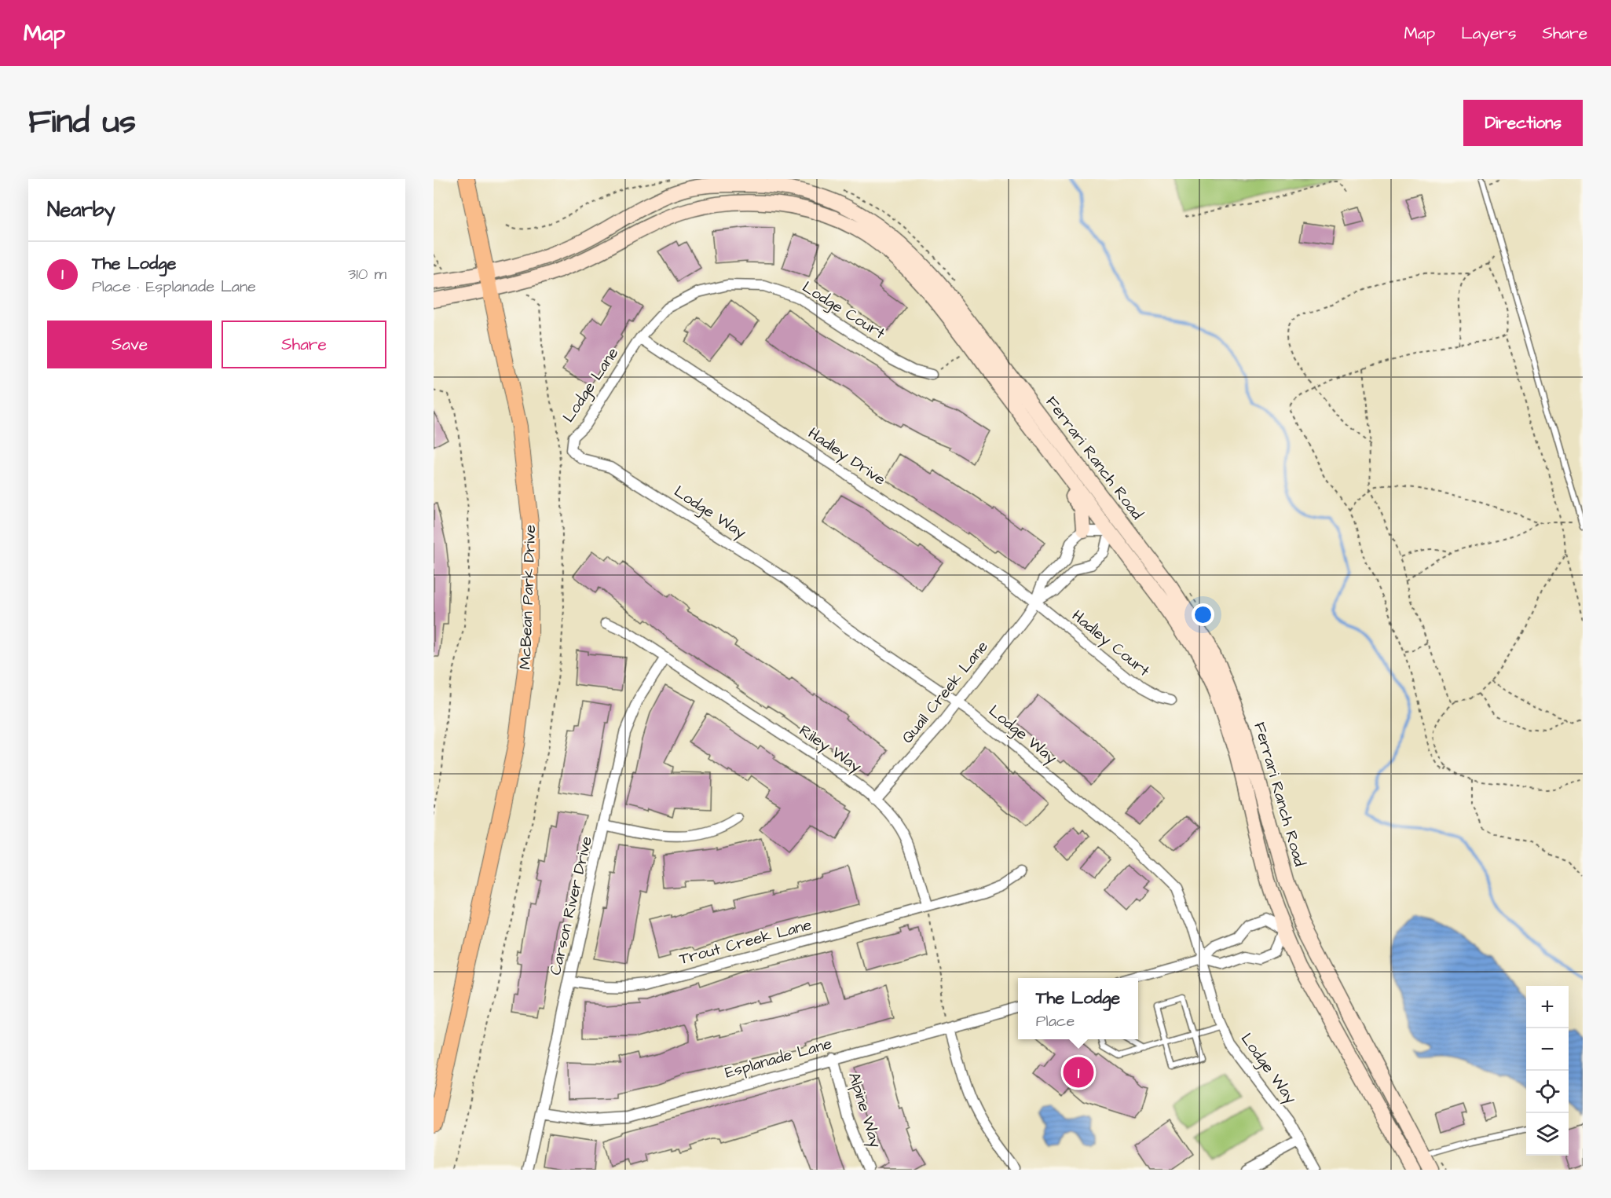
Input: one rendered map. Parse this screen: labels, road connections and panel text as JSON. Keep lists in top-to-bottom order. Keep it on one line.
{"streets":{"main road":["Ferrari Ranch Road","McBean Park Drive"],"street":["Lodge Court","Lodge Lane","Hadley Drive","Lodge Way","Hadley Court","Quail Creek Lane","Riley Way","Carson River Drive","Trout Creek Lane","Esplanade Lane","Alpine Way"]},"crossings":[["Lodge Court","Lodge Lane"],["Lodge Court","Hadley Drive"],["Lodge Lane","Hadley Drive"],["Lodge Lane","Lodge Way"],["Hadley Drive","Hadley Court"],["Hadley Drive","Quail Creek Lane"],["Ferrari Ranch Road","McBean Park Drive"],["Lodge Way","Quail Creek Lane"],["Hadley Court","Quail Creek Lane"],["Quail Creek Lane","Riley Way"],["Riley Way","Carson River Drive"],["Riley Way","Trout Creek Lane"],["Carson River Drive","Trout Creek Lane"],["Carson River Drive","Esplanade Lane"],["Esplanade Lane","Alpine Way"]],"page":{"header":"Map","nav":["Map","Layers","Share"],"title":"Find us","buttons":["Directions",["Save","Share"]],"heading":"Nearby","list":[{"mark":"1","name":"The Lodge","note":"Place · Esplanade Lane","value":"310 m"}],"popup":["The Lodge","Place"],"map_buttons":["+","−"],"pins":"1"}}
